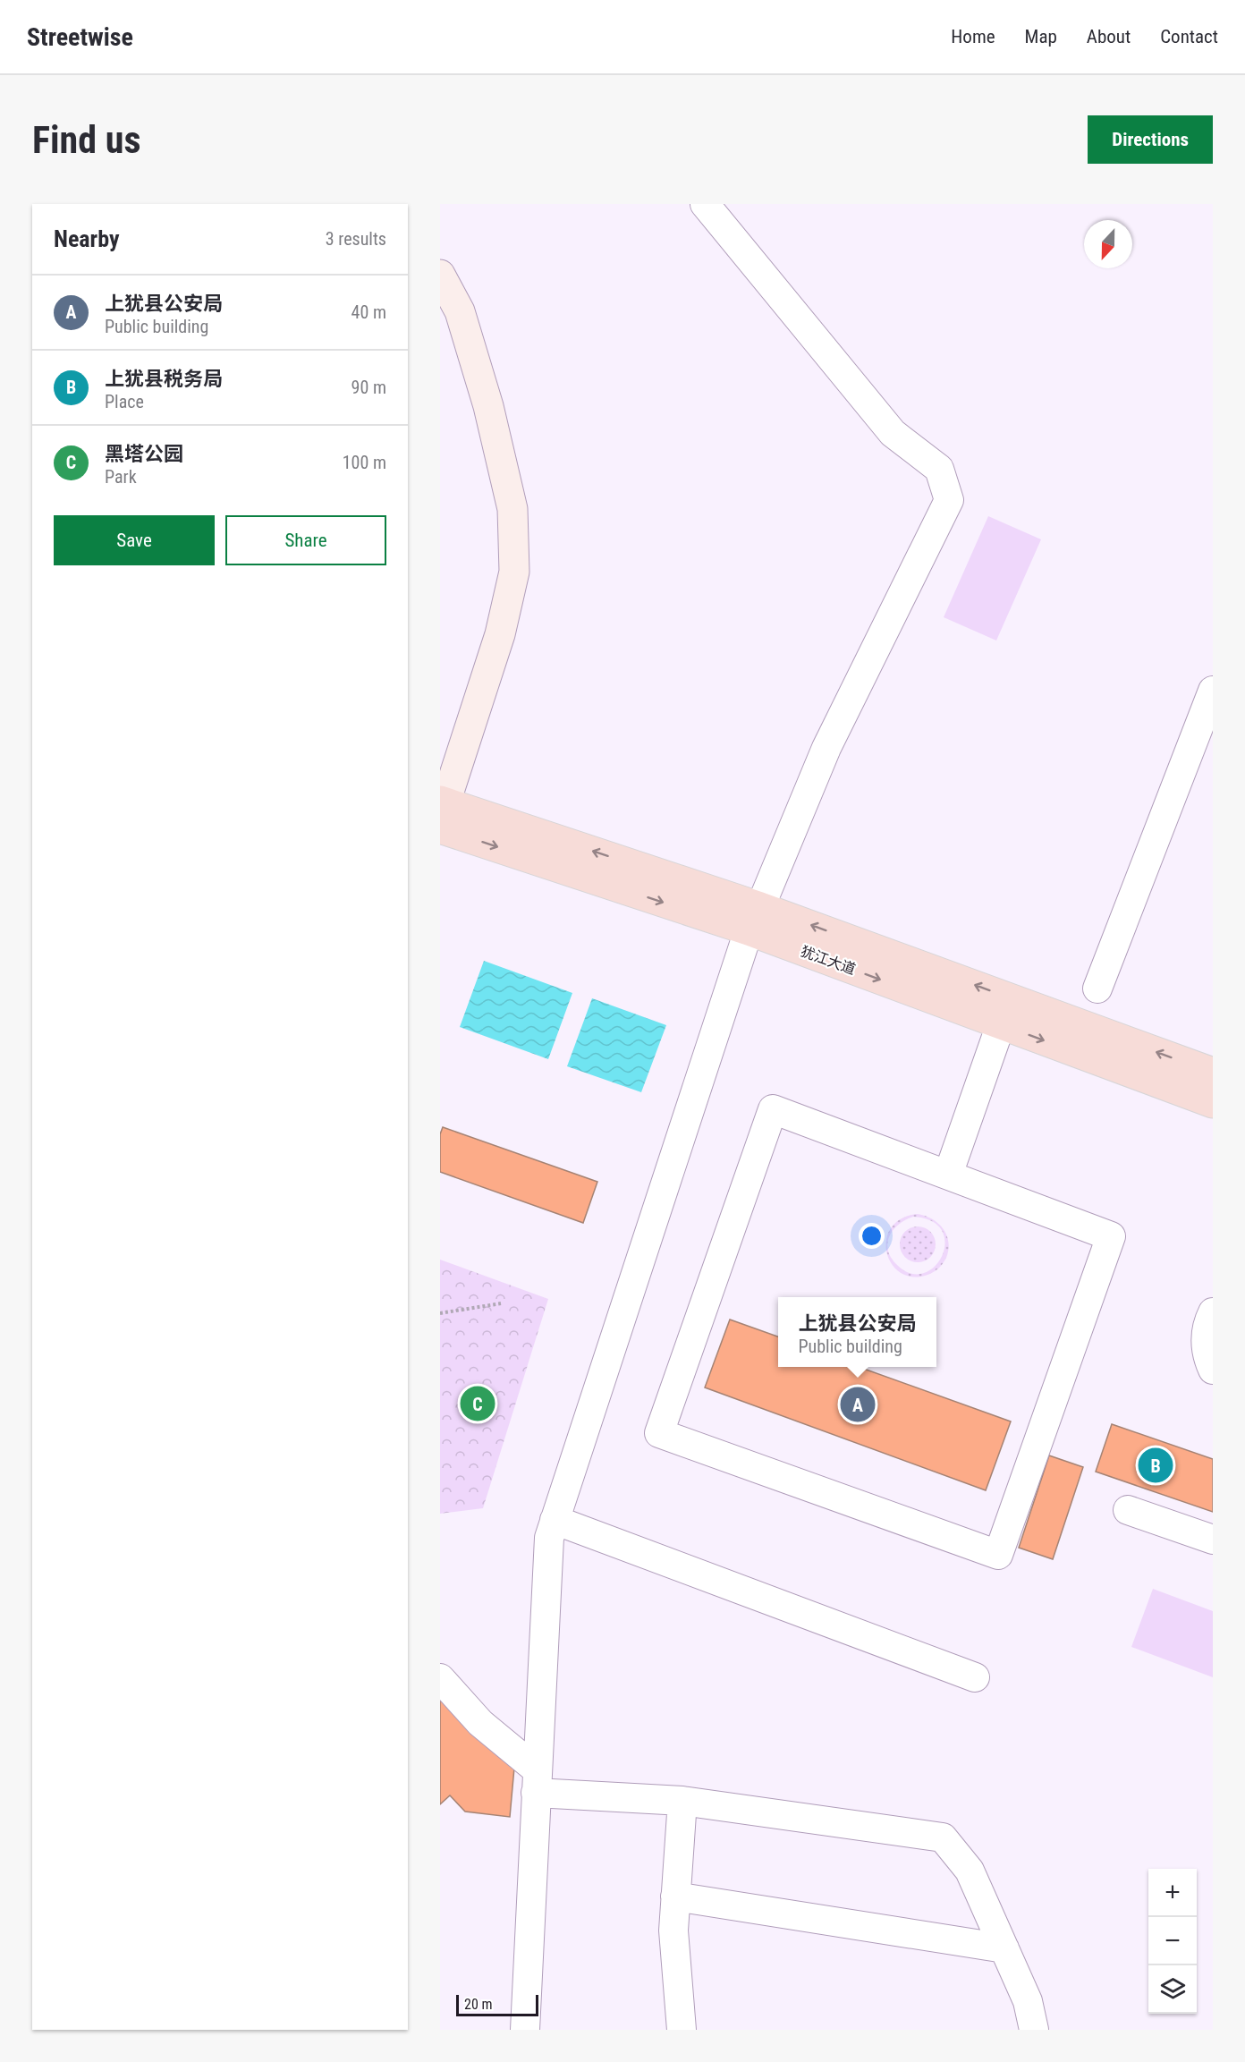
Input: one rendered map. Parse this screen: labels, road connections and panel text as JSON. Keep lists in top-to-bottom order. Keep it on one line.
{"streets":{"main road":["犹江大道"]},"scale_bar":"20 m","north":"bottom","page":{"header":"Streetwise","nav":["Home","Map","About","Contact"],"buttons":["Directions",["Save","Share"]],"title":"Find us","heading":["Nearby","3 results"],"list":[{"mark":"A","name":"上犹县公安局","note":"Public building","value":"40 m"},{"mark":"B","name":"上犹县税务局","note":"Place","value":"90 m"},{"mark":"C","name":"黑塔公园","note":"Park","value":"100 m"}],"popup":["上犹县公安局","Public building"],"pins":["C","A","B"],"map_buttons":["+","−"],"scale":"20 m"}}
